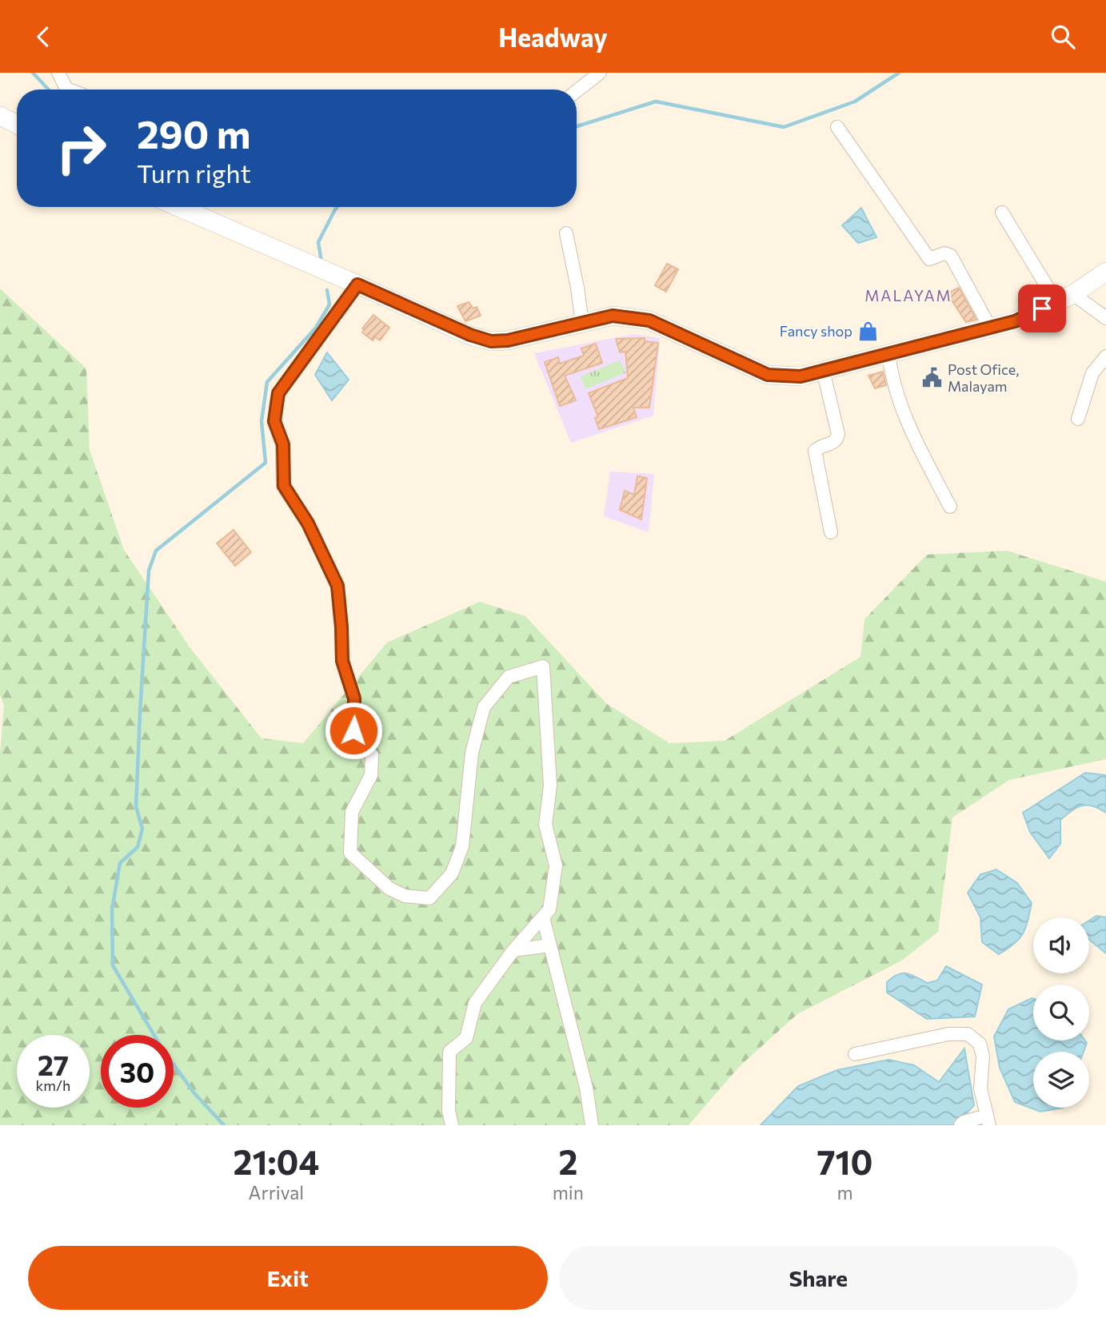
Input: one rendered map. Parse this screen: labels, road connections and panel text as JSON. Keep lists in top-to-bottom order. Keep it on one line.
{"districts":["MALAYAM"],"places":{"shop":["Fancy shop"],"public building":["Post Ofice, Malayam"]},"page":{"header":"Headway","turn":["290 m","Turn right"],"speed":"27 km/h","limit":"30","eta":["21:04","Arrival","2","min","710","m"],"buttons":["Exit","Share"]}}
